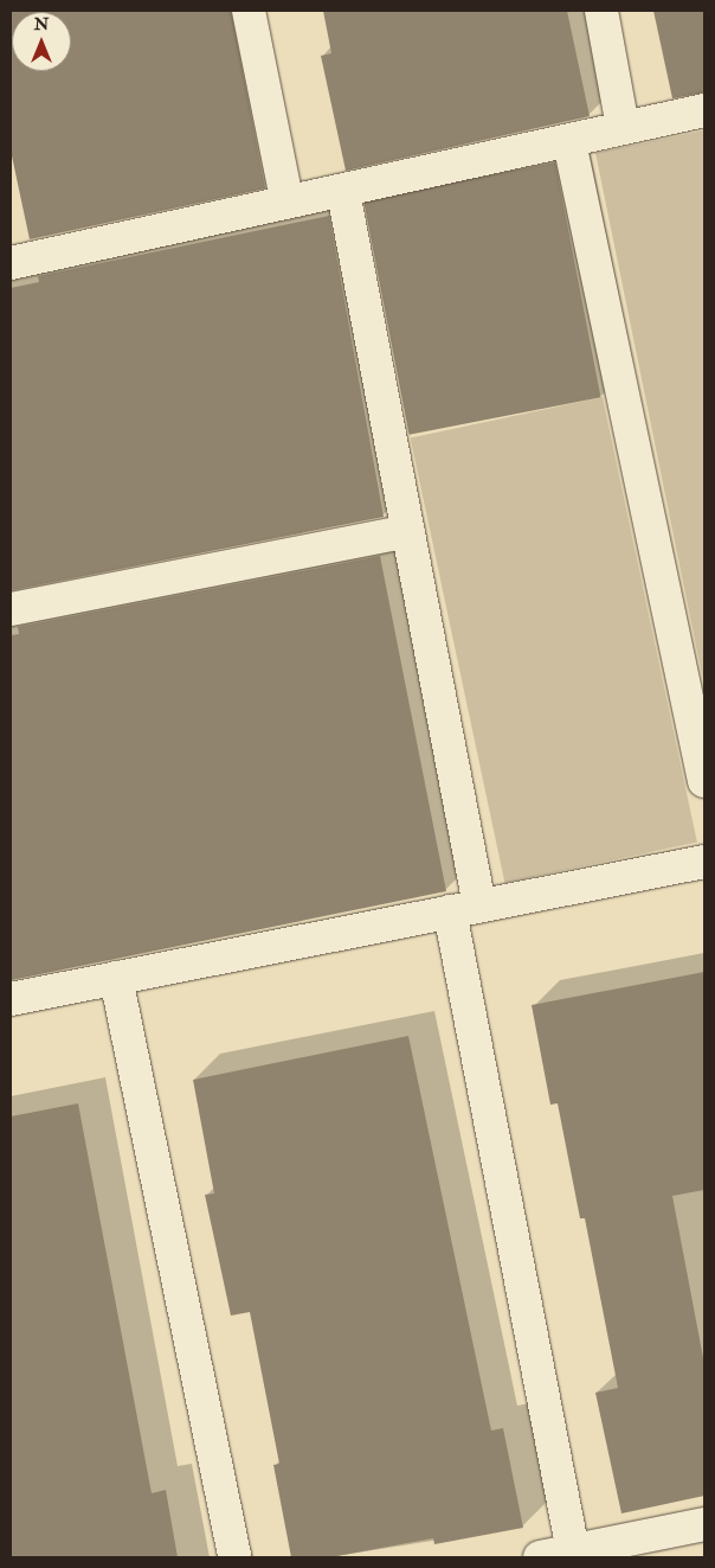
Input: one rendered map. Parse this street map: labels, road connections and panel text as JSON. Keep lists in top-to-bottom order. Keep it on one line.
{"north":"top"}
